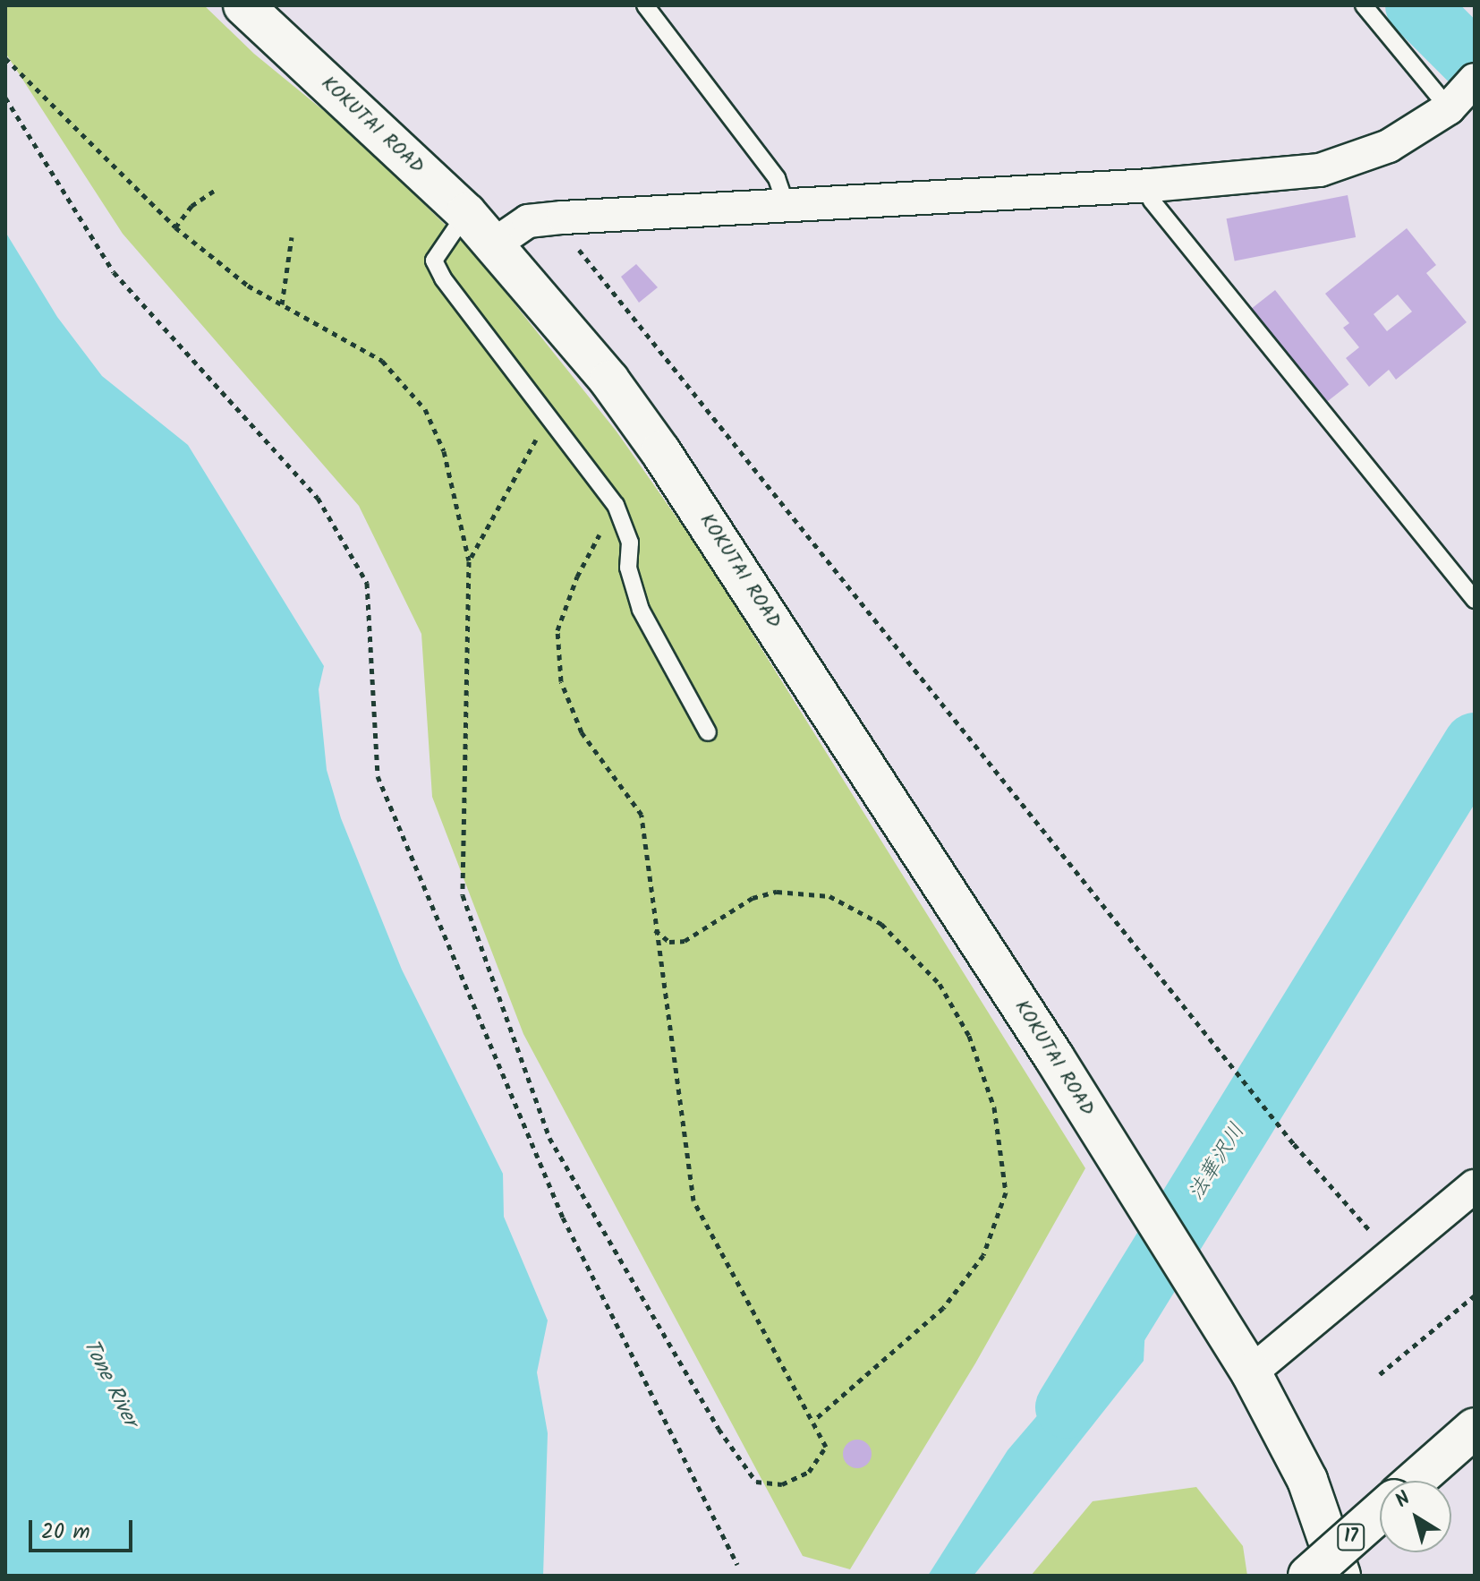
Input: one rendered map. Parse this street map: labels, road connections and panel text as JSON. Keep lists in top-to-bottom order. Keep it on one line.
{"streets":{"main road":["KOKUTAI ROAD","17"]},"water":["法華沢川","Tone River"],"scale_bar":"20 m","north":"top left"}
